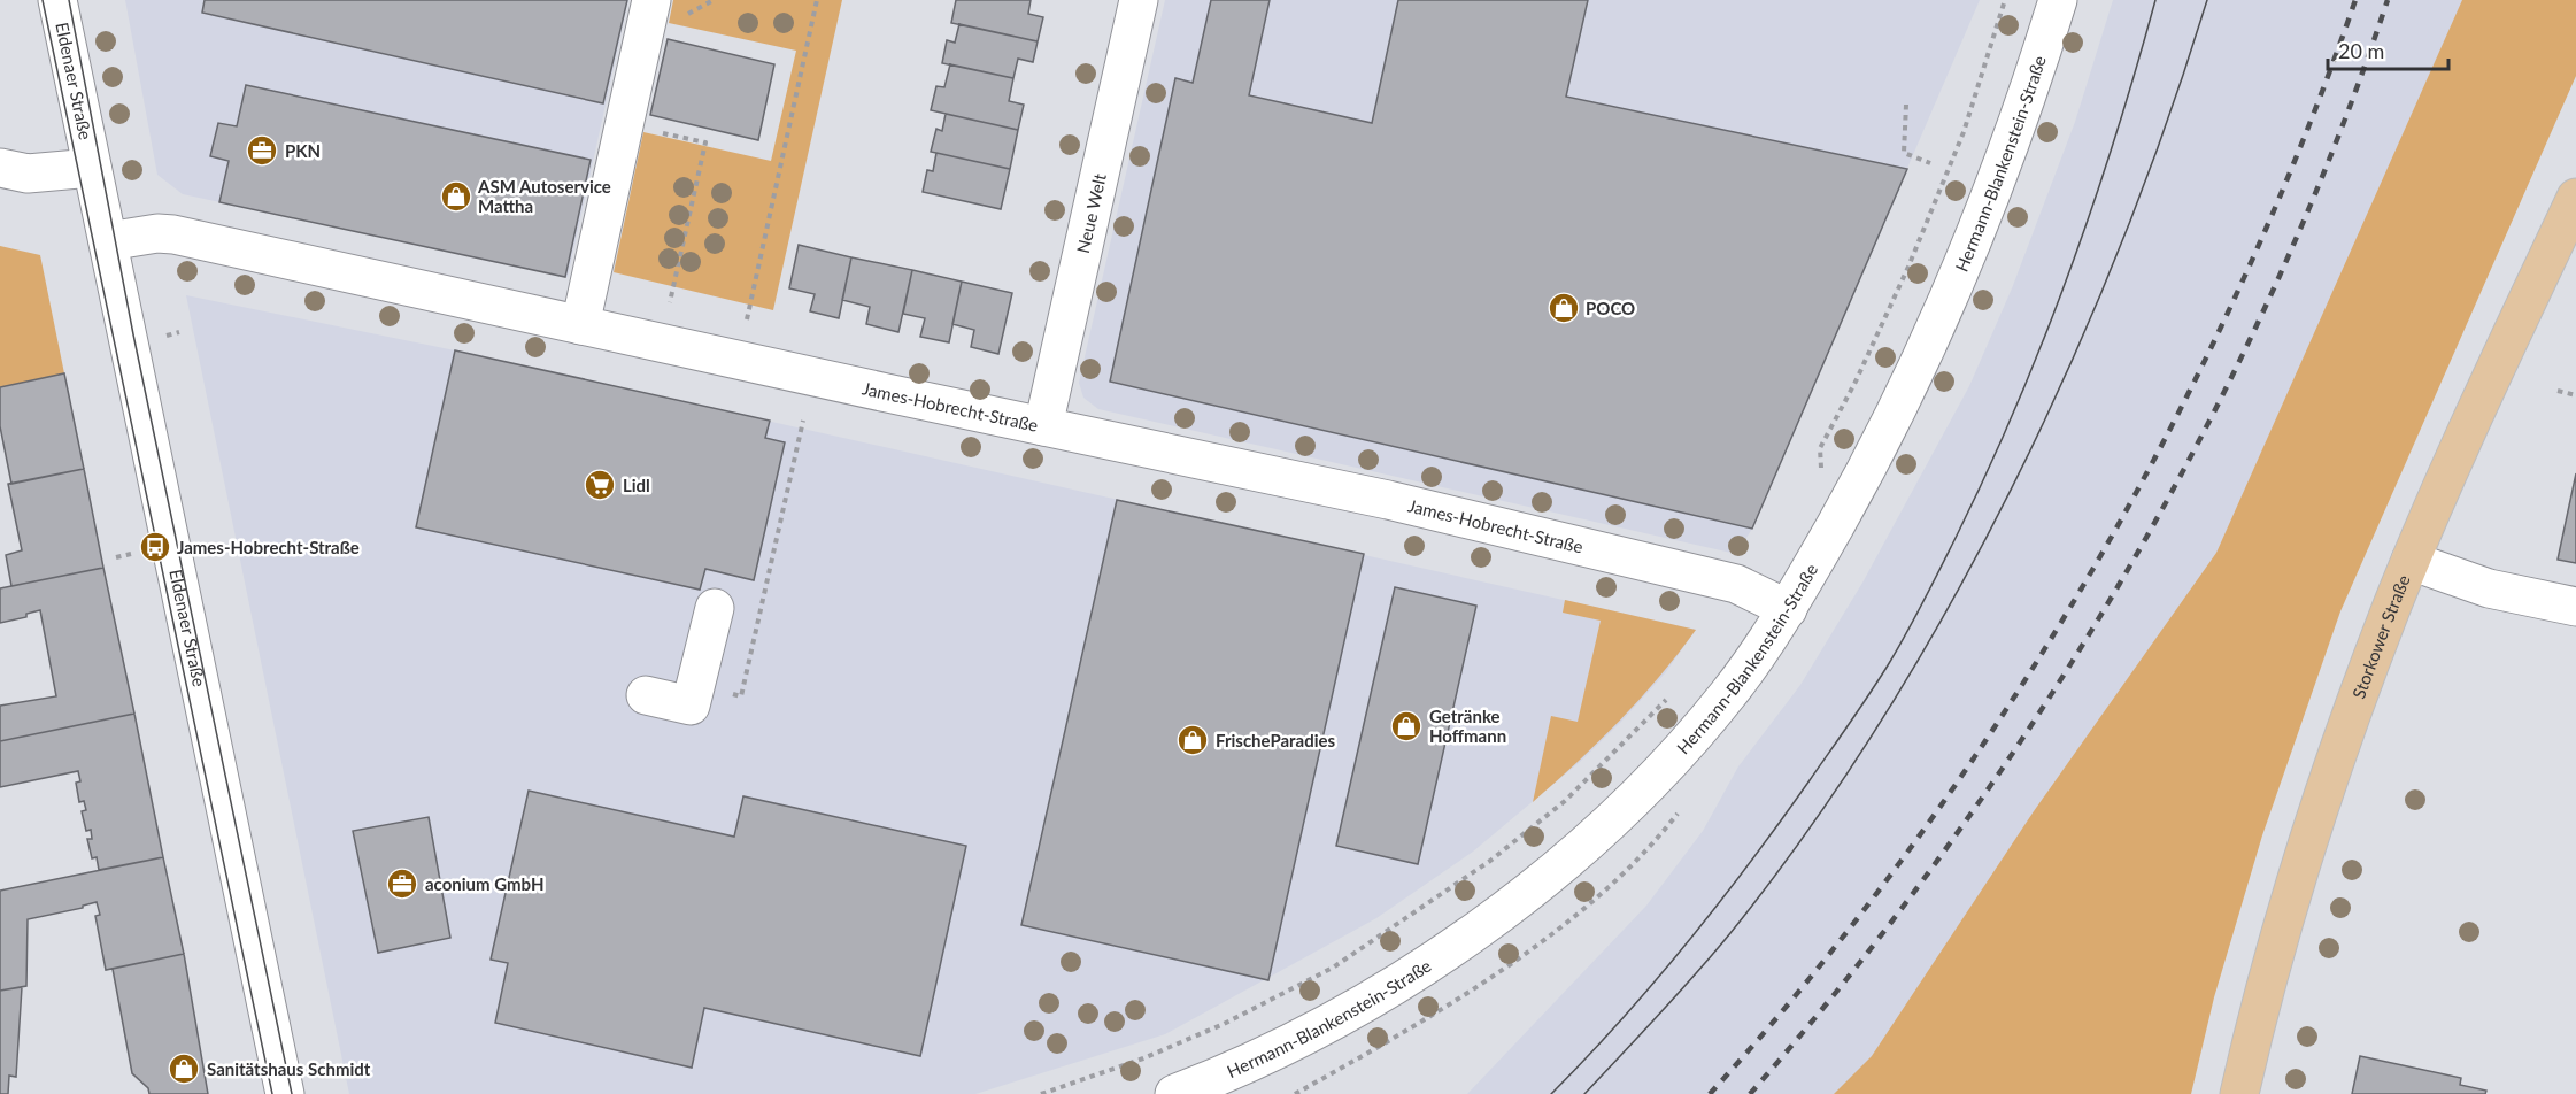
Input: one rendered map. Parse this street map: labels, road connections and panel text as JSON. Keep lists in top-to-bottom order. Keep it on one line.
{"streets":{"main road":["Storkower Straße"],"street":["Eldenaer Straße","Hermann-Blankenstein-Straße","Neue Welt","James-Hobrecht-Straße"]},"crossings":[["Eldenaer Straße","James-Hobrecht-Straße"],["Hermann-Blankenstein-Straße","James-Hobrecht-Straße"],["Neue Welt","James-Hobrecht-Straße"]],"places":{"office":["PKN","aconium GmbH"],"shop":["ASM Autoservice Mattha","POCO","Getränke Hoffmann","FrischeParadies","Sanitätshaus Schmidt"],"supermarket":["Lidl"],"bus stop":["James-Hobrecht-Straße"]},"scale_bar":"20 m"}
